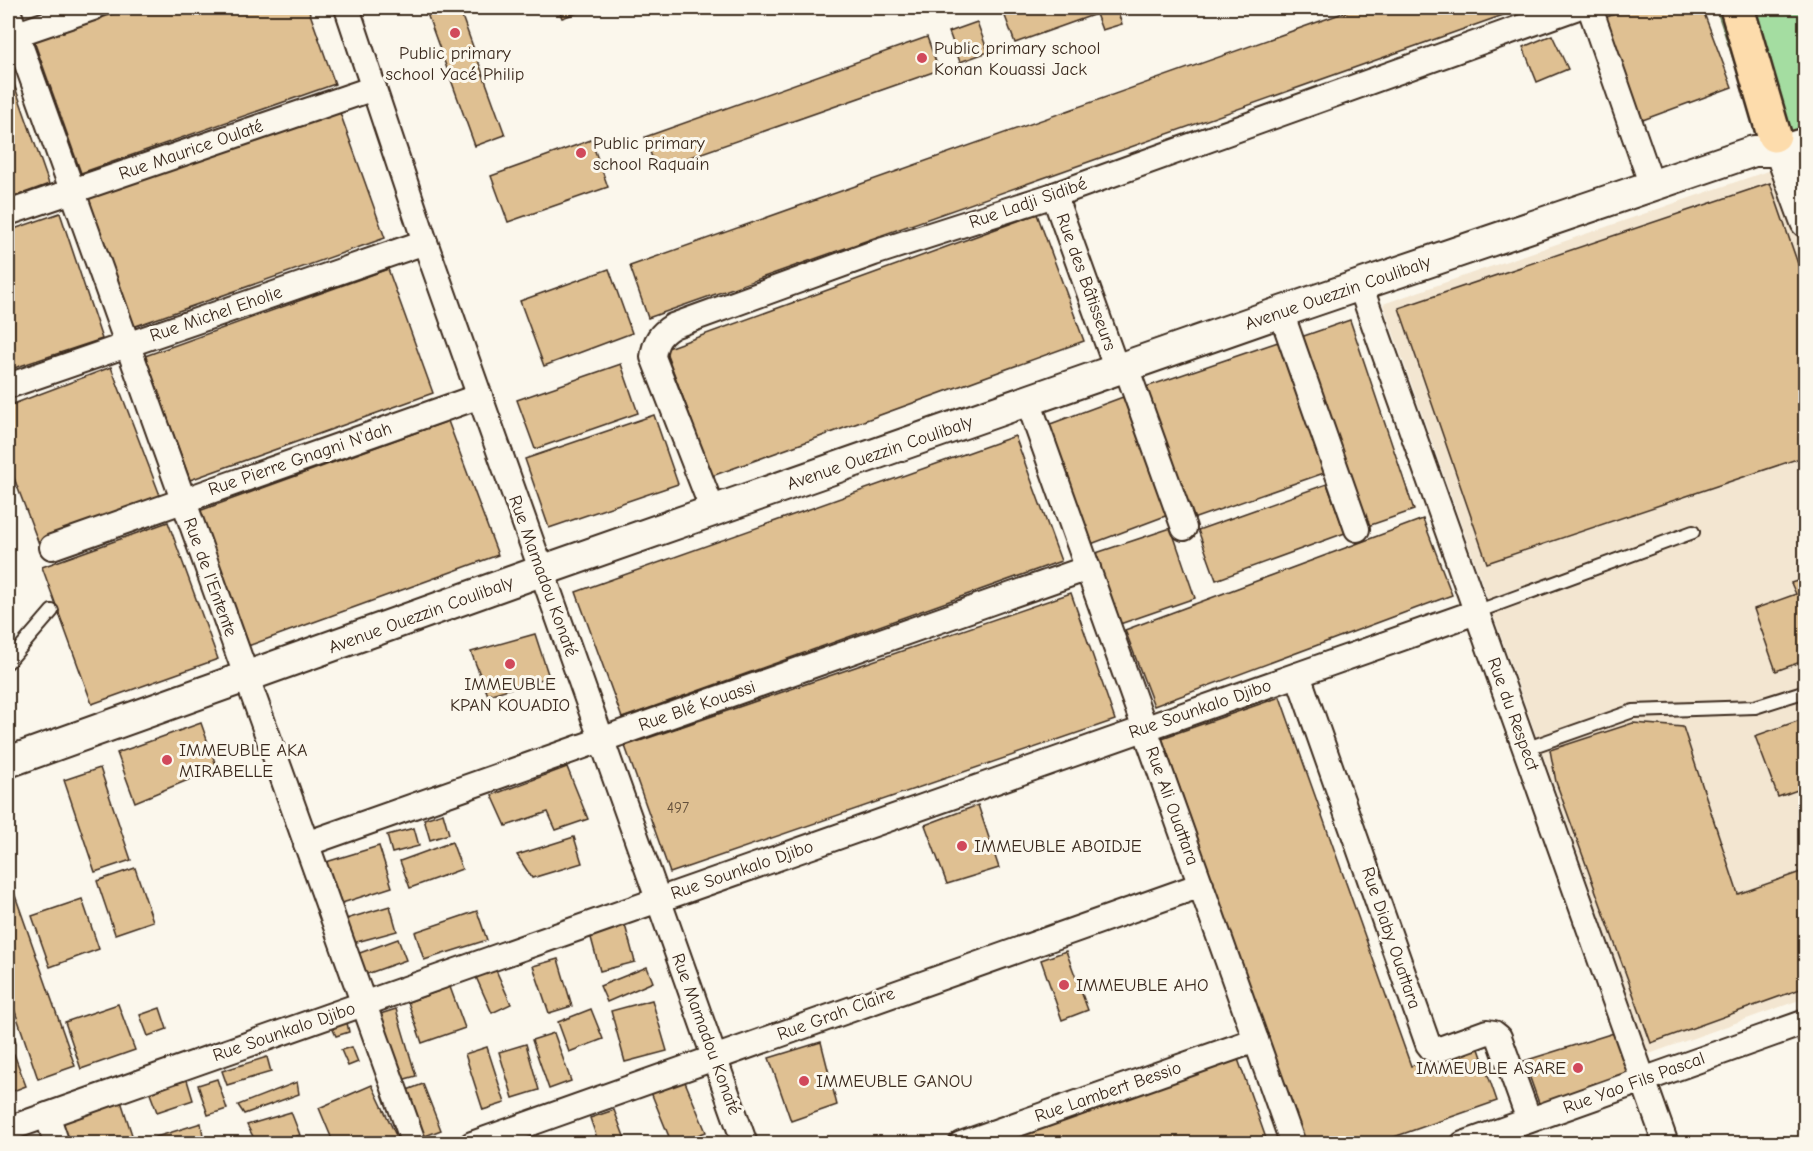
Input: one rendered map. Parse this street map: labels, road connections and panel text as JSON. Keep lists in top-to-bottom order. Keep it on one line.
{"streets":{"street":["Rue Maurice Oulaté","Rue Ladji Sidibé","Rue des Bâtisseurs","Avenue Ouezzin Coulibaly","Rue Michel Eholie","Rue Pierre Gnagni N'dah","Rue Mamadou Konaté","Rue de l'Entente","Rue Blé Kouassi","Rue Sounkalo Djibo","Rue du Respect","Rue Ali Ouattara","Rue Diaby Ouattara","Rue Grah Claire","Rue Yao Fils Pascal","Rue Lambert Bessio"]},"crossings":[["Rue Maurice Oulaté","Rue Mamadou Konaté"],["Rue Maurice Oulaté","Rue de l'Entente"],["Rue Ladji Sidibé","Rue des Bâtisseurs"],["Rue Ladji Sidibé","Avenue Ouezzin Coulibaly"],["Rue des Bâtisseurs","Avenue Ouezzin Coulibaly"],["Avenue Ouezzin Coulibaly","Rue Mamadou Konaté"],["Avenue Ouezzin Coulibaly","Rue de l'Entente"],["Avenue Ouezzin Coulibaly","Rue du Respect"],["Avenue Ouezzin Coulibaly","Rue Ali Ouattara"],["Rue Michel Eholie","Rue Mamadou Konaté"],["Rue Michel Eholie","Rue de l'Entente"],["Rue Pierre Gnagni N'dah","Rue Mamadou Konaté"],["Rue Pierre Gnagni N'dah","Rue de l'Entente"],["Rue Mamadou Konaté","Rue Blé Kouassi"],["Rue Mamadou Konaté","Rue Sounkalo Djibo"],["Rue Mamadou Konaté","Rue Grah Claire"],["Rue de l'Entente","Rue Blé Kouassi"],["Rue de l'Entente","Rue Sounkalo Djibo"],["Rue Blé Kouassi","Rue Ali Ouattara"],["Rue Sounkalo Djibo","Rue du Respect"],["Rue Sounkalo Djibo","Rue Ali Ouattara"],["Rue Sounkalo Djibo","Rue Diaby Ouattara"],["Rue du Respect","Rue Yao Fils Pascal"],["Rue Ali Ouattara","Rue Grah Claire"],["Rue Ali Ouattara","Rue Lambert Bessio"],["Rue Diaby Ouattara","Rue Yao Fils Pascal"]],"places":["Public primary school Yacé Philip","Public primary school Konan Kouassi Jack","Public primary school Raquain","IMMEUBLE KPAN KOUADIO","IMMEUBLE AKA MIRABELLE","IMMEUBLE ABOIDJE","IMMEUBLE AHO","IMMEUBLE ASARE","IMMEUBLE GANOU"],"house_numbers":["497"]}
